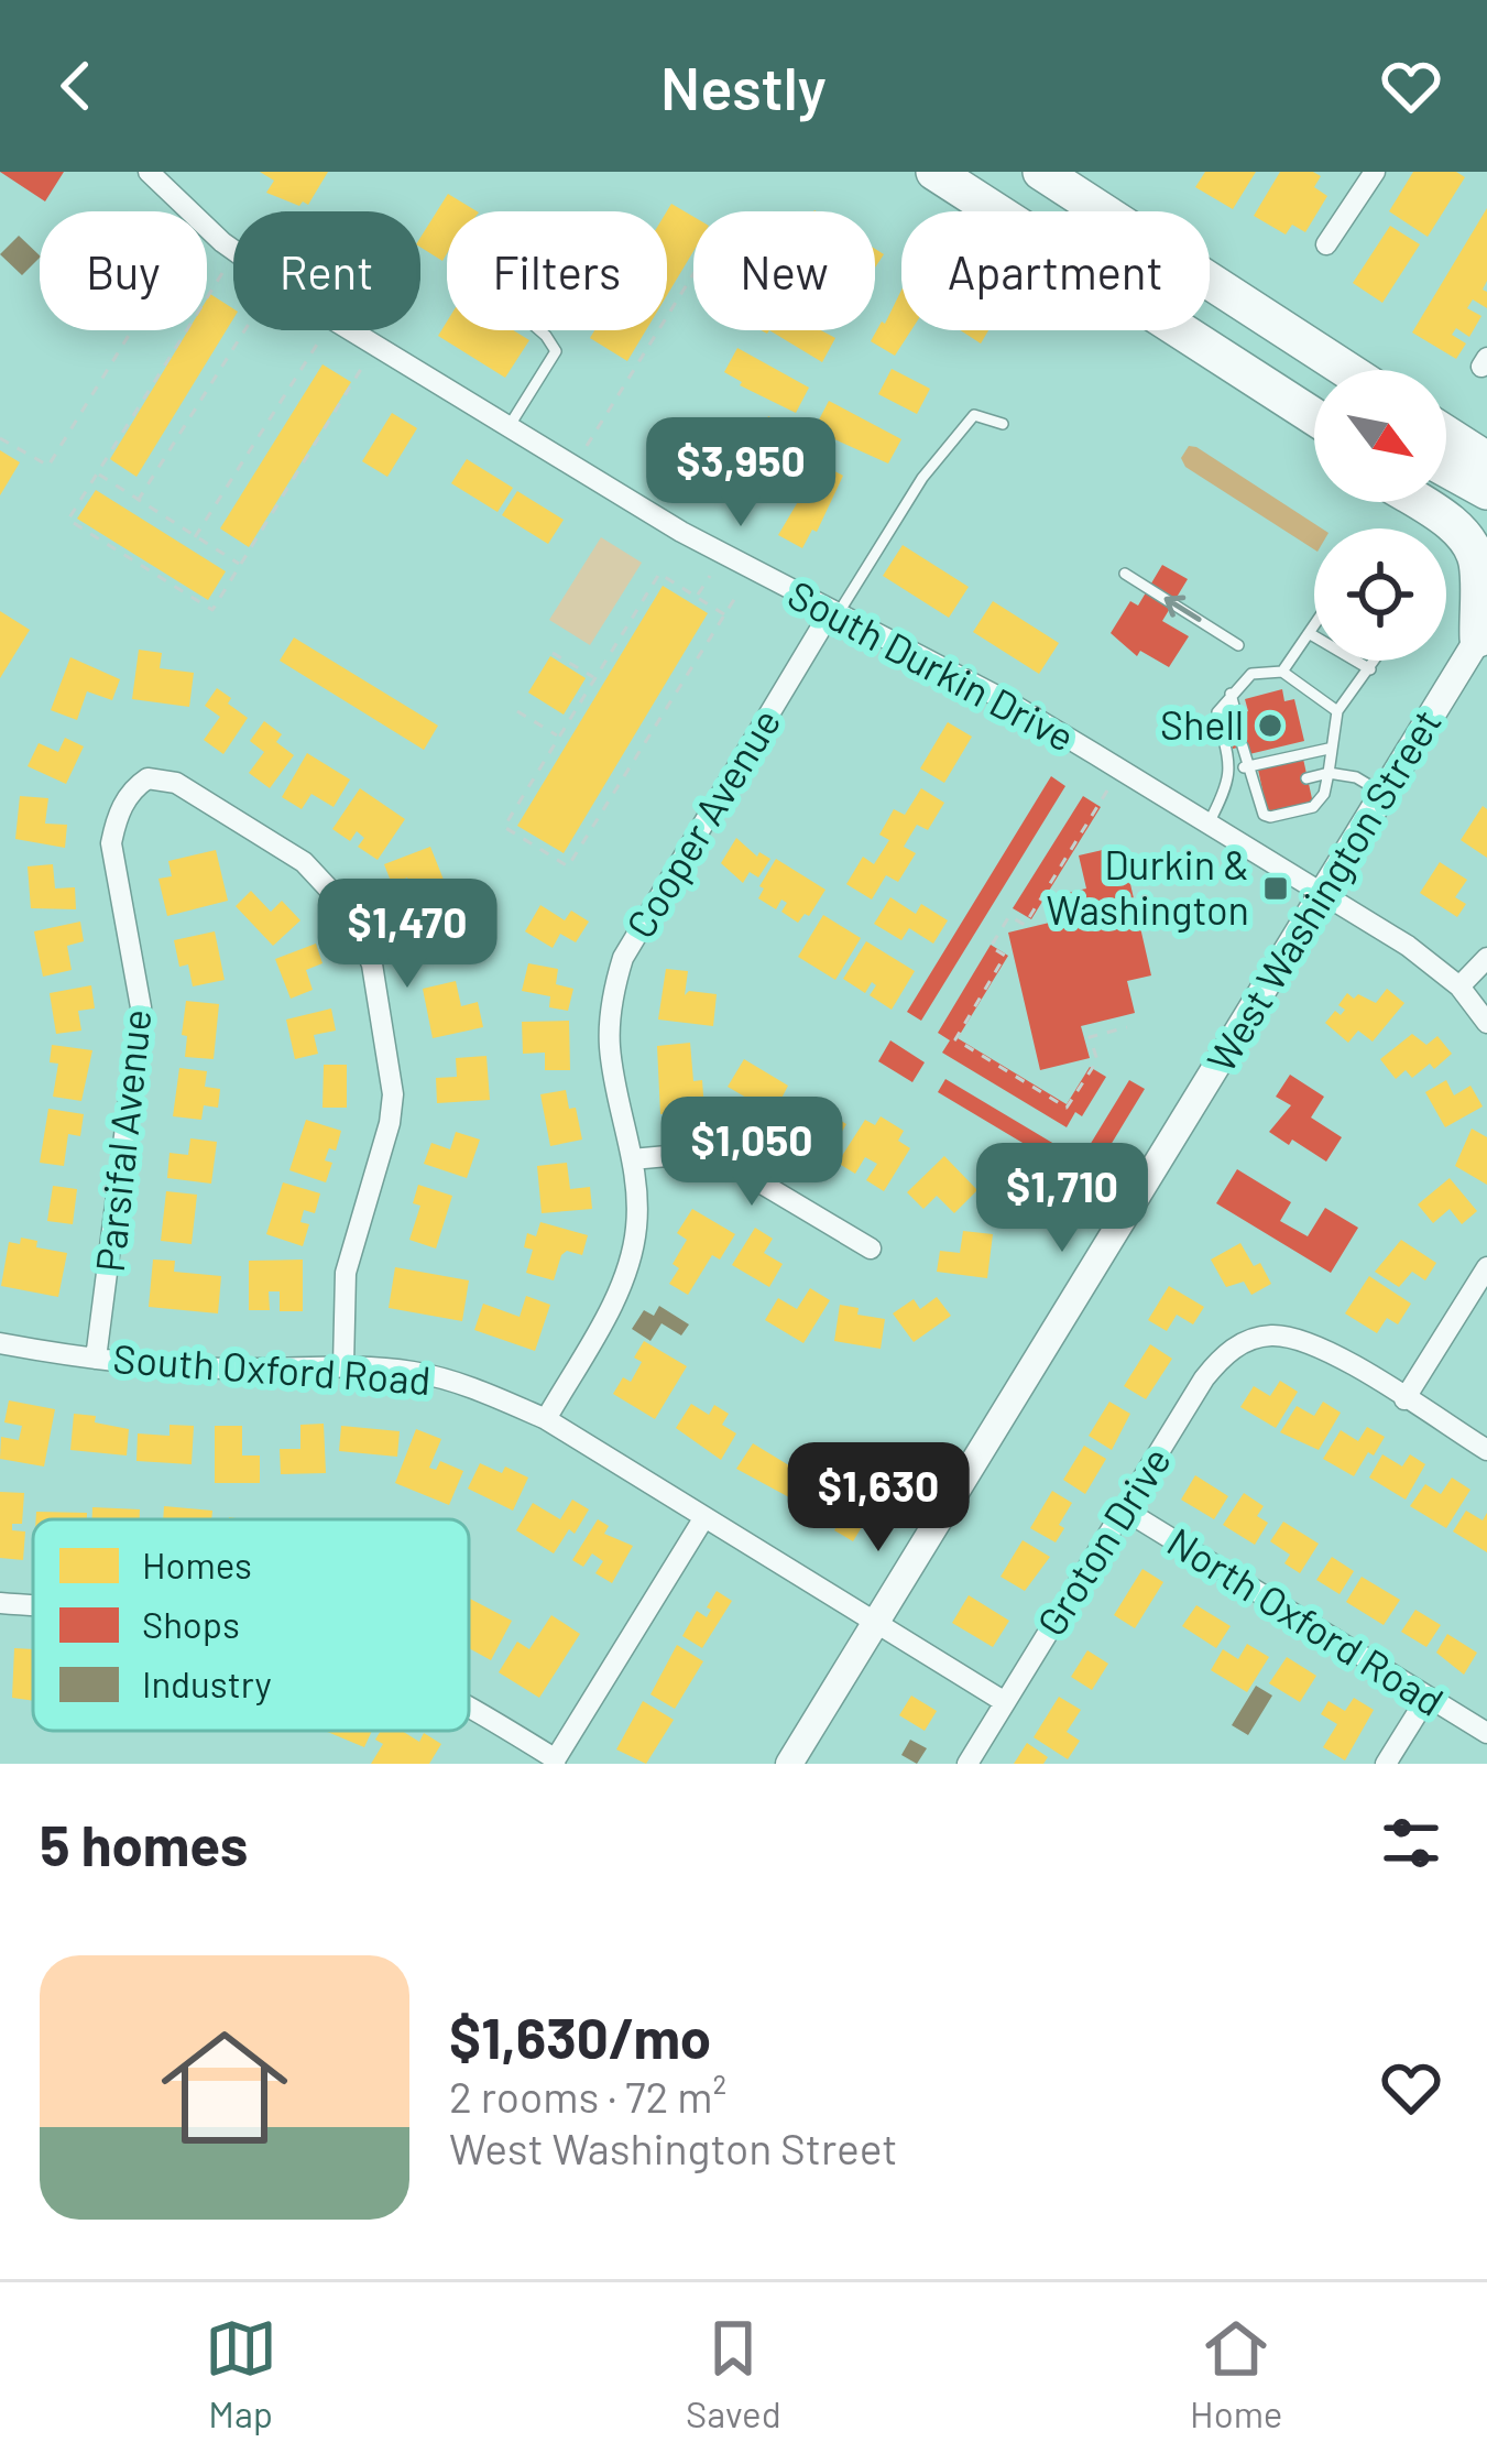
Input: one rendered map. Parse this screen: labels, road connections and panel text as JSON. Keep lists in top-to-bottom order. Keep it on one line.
{"streets":{"street":["South Durkin Drive","Cooper Avenue","West Washington Street","Parsifal Avenue","South Oxford Road","Groton Drive","North Oxford Road"]},"crossings":[["South Durkin Drive","Cooper Avenue"],["South Durkin Drive","West Washington Street"],["Cooper Avenue","South Oxford Road"],["West Washington Street","South Oxford Road"],["Parsifal Avenue","South Oxford Road"],["Groton Drive","North Oxford Road"]],"places":{"other":["Shell"],"transit":["Durkin & Washington"]},"legend":["Homes","Shops","Industry"],"north":"bottom right","page":{"header":"Nestly","chip":["Buy","Rent","Filters","New","Apartment"],"price":["$3,950","$1,470","$1,050","$1,710","$1,630"],"heading":"5 homes","list":[{"name":"$1,630/mo","note":"2 rooms · 72 m² · West Washington Street"}],"tabs":["Map","Saved","Home"]}}
